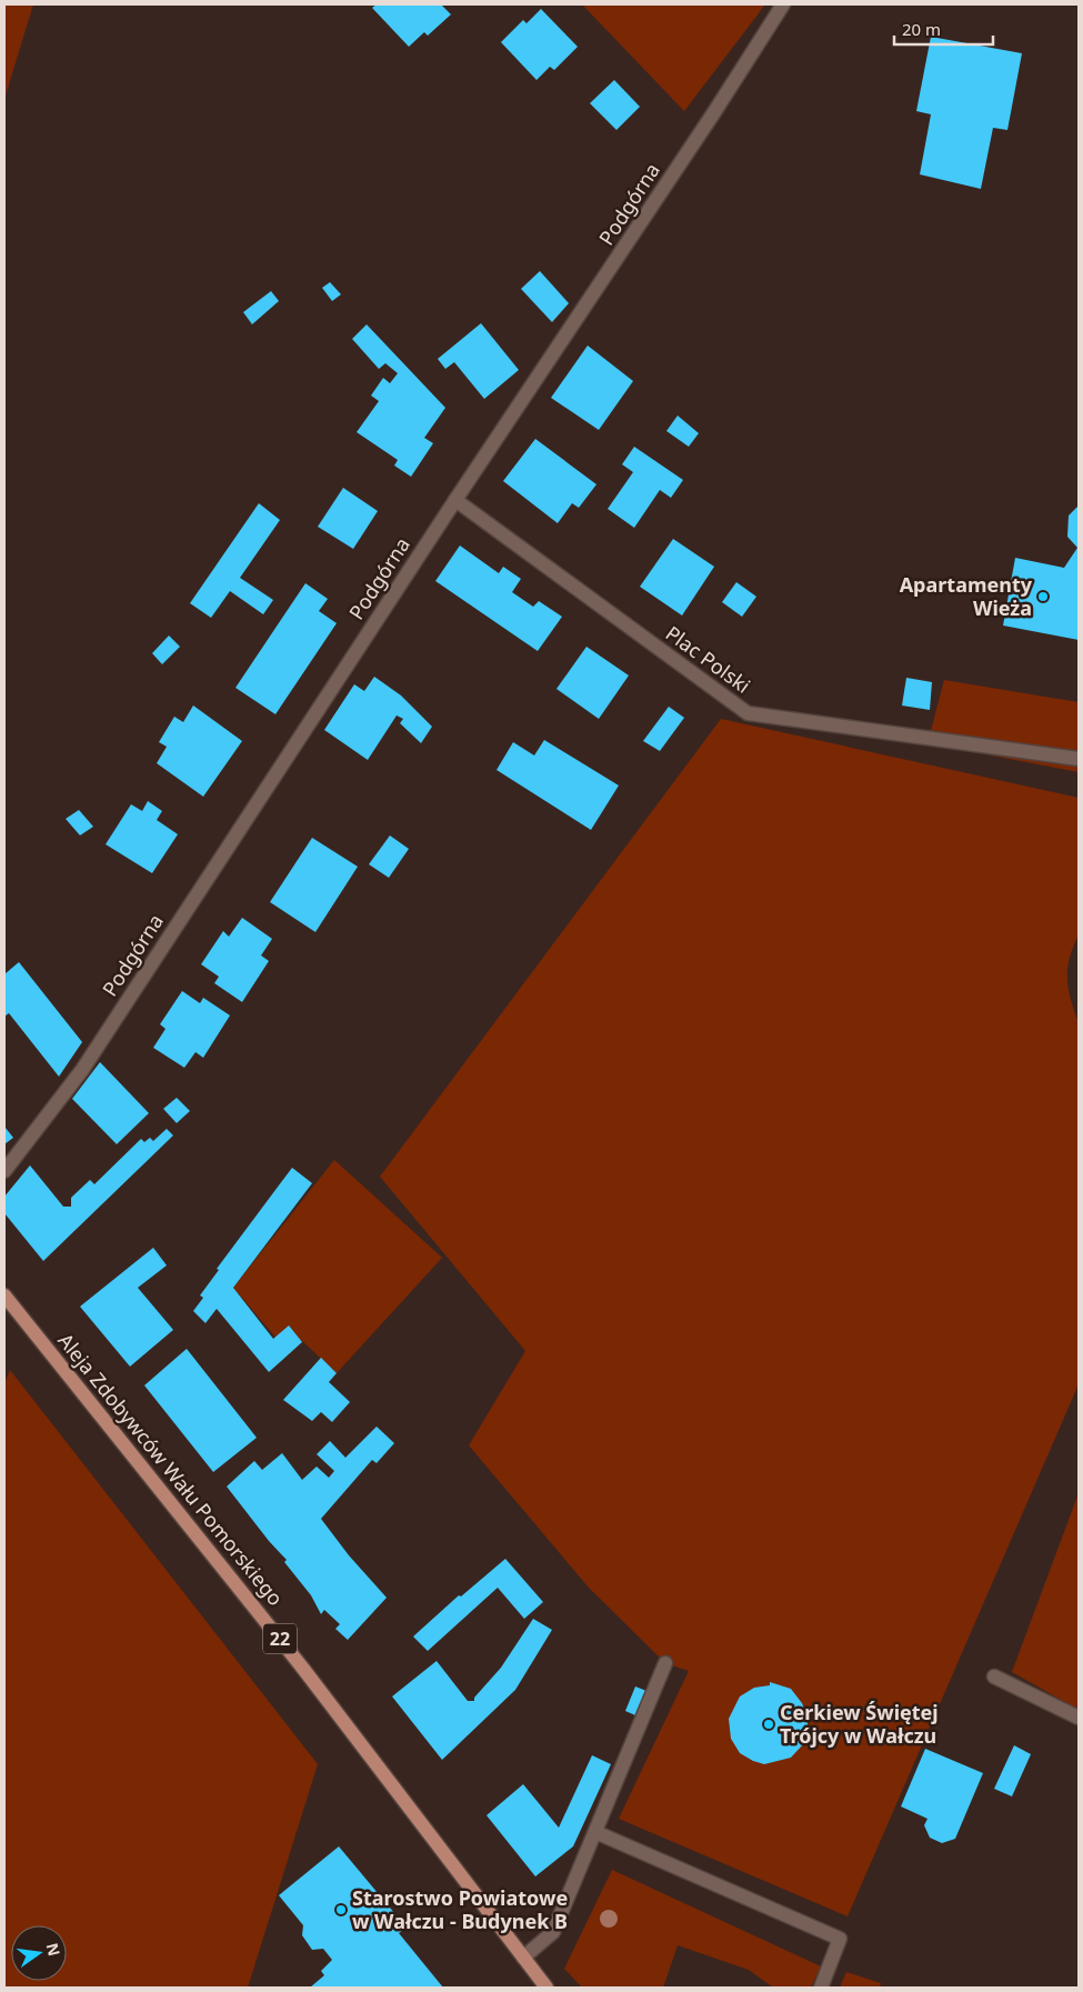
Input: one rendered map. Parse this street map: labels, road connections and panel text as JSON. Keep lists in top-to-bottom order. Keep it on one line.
{"streets":{"main road":["Aleja Zdobywców Wału Pomorskiego","22"],"street":["Podgórna","Plac Polski"]},"crossings":[["Podgórna","Plac Polski"]],"places":["Apartamenty Wieża","Cerkiew Świętej Trójcy w Wałczu","Starostwo Powiatowe w Wałczu - Budynek B"],"scale_bar":"20 m","north":"right"}
